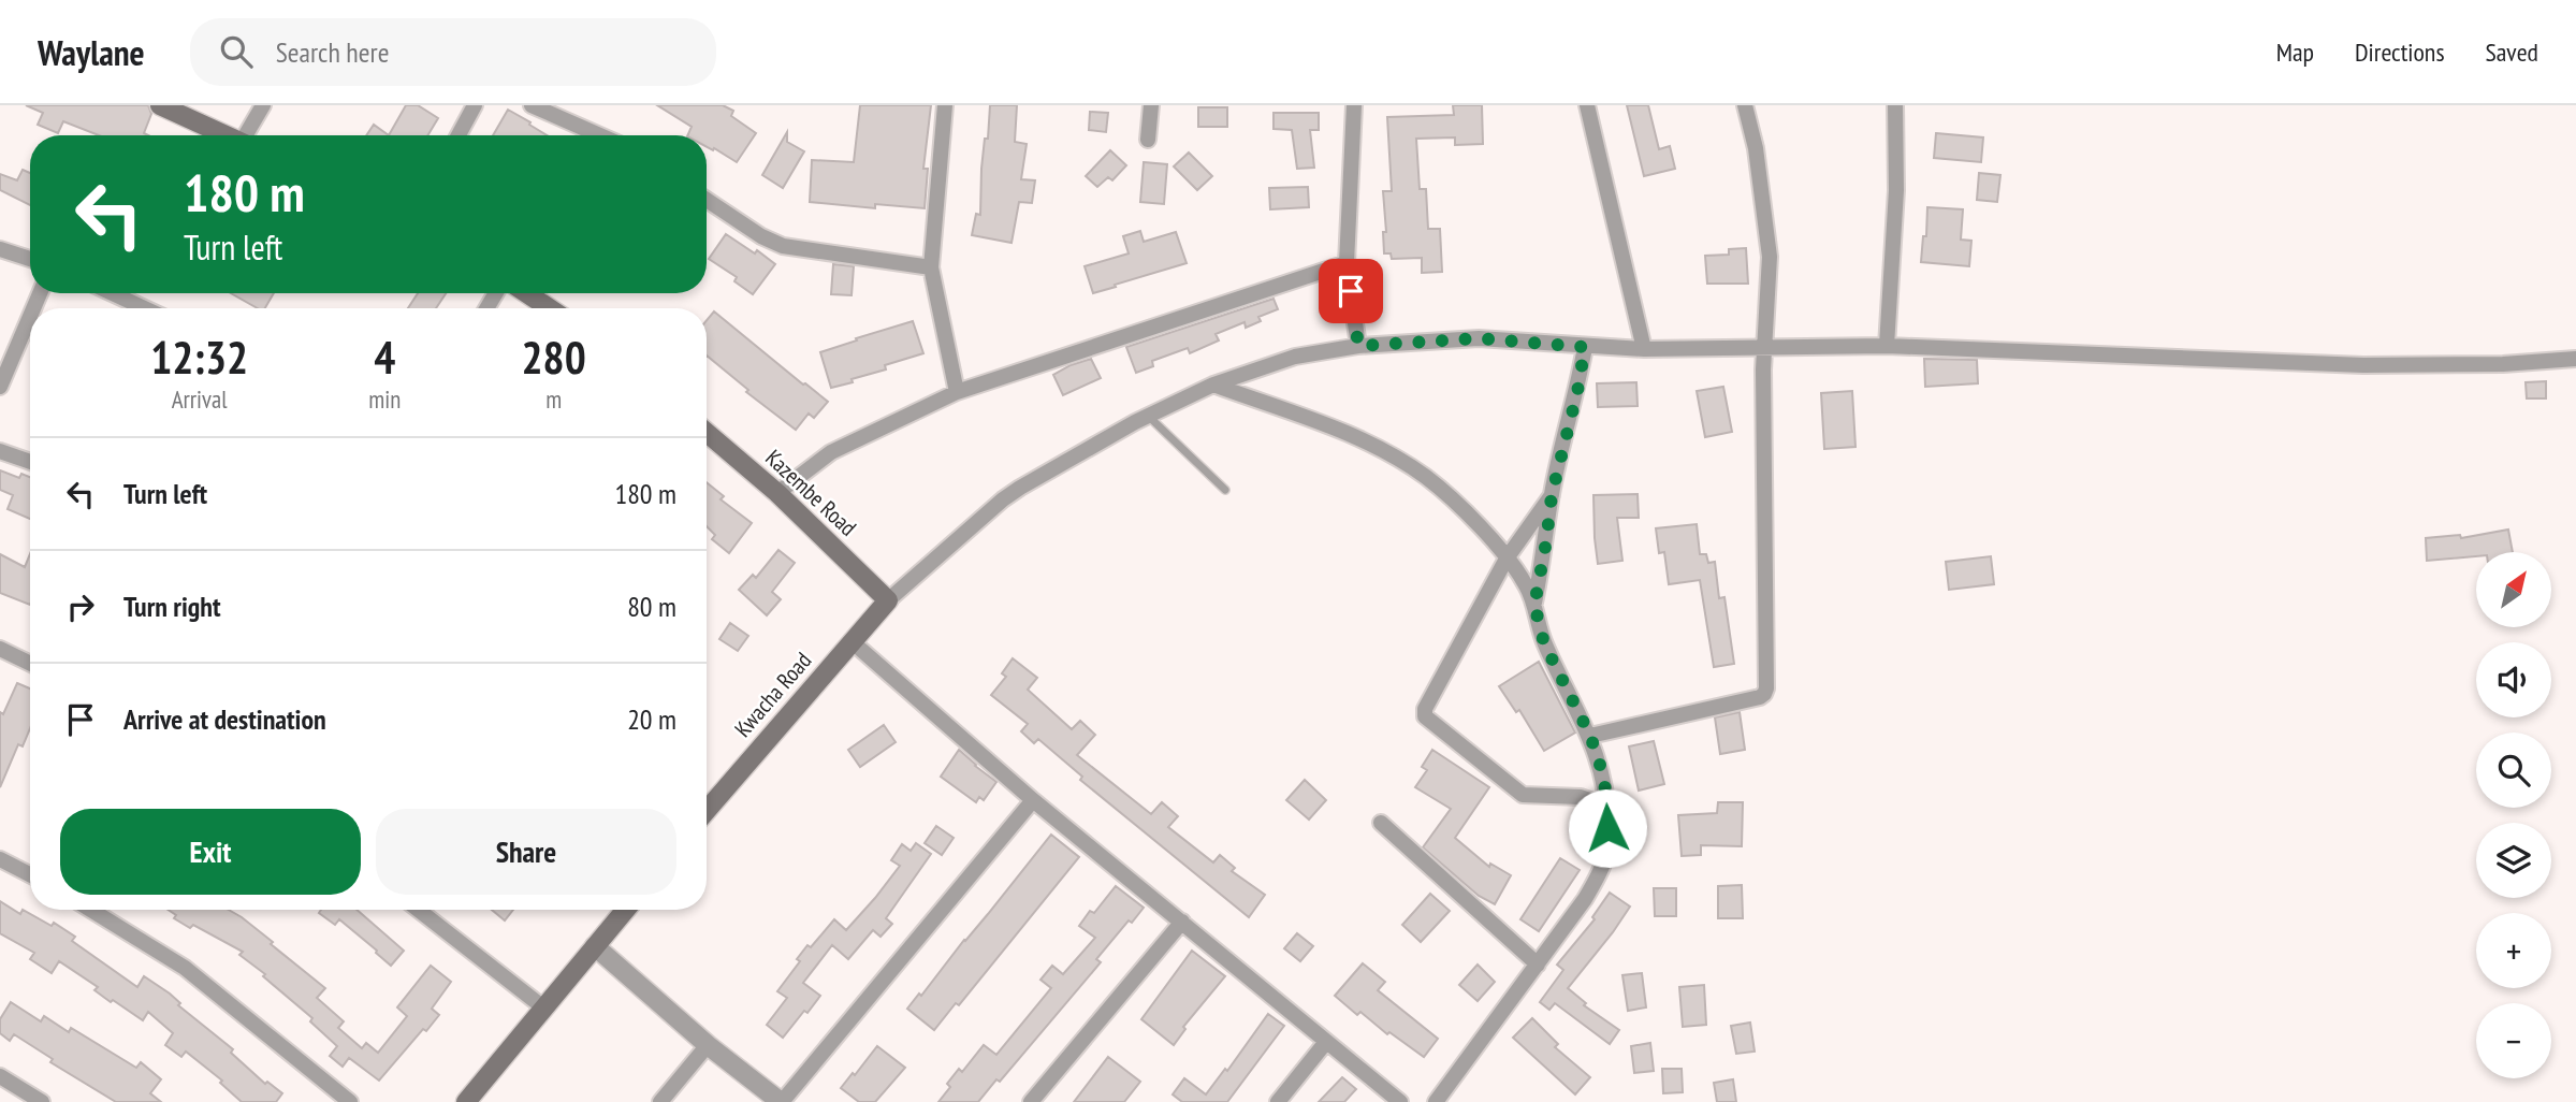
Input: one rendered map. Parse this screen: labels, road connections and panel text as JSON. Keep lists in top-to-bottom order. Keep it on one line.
{"streets":{"main road":["Kazembe Road","Kwacha Road"]},"crossings":[["Kazembe Road","Kwacha Road"]],"north":"top right","page":{"header":"Waylane","search":"Search here","nav":["Map","Directions","Saved"],"turn":["180 m","Turn left"],"eta":["12:32","Arrival","4","min","280","m"],"list":[{"name":"Turn left","value":"180 m"},{"name":"Turn right","value":"80 m"},{"name":"Arrive at destination","value":"20 m"}],"map_buttons":["+","−"],"buttons":["Exit","Share"]}}
